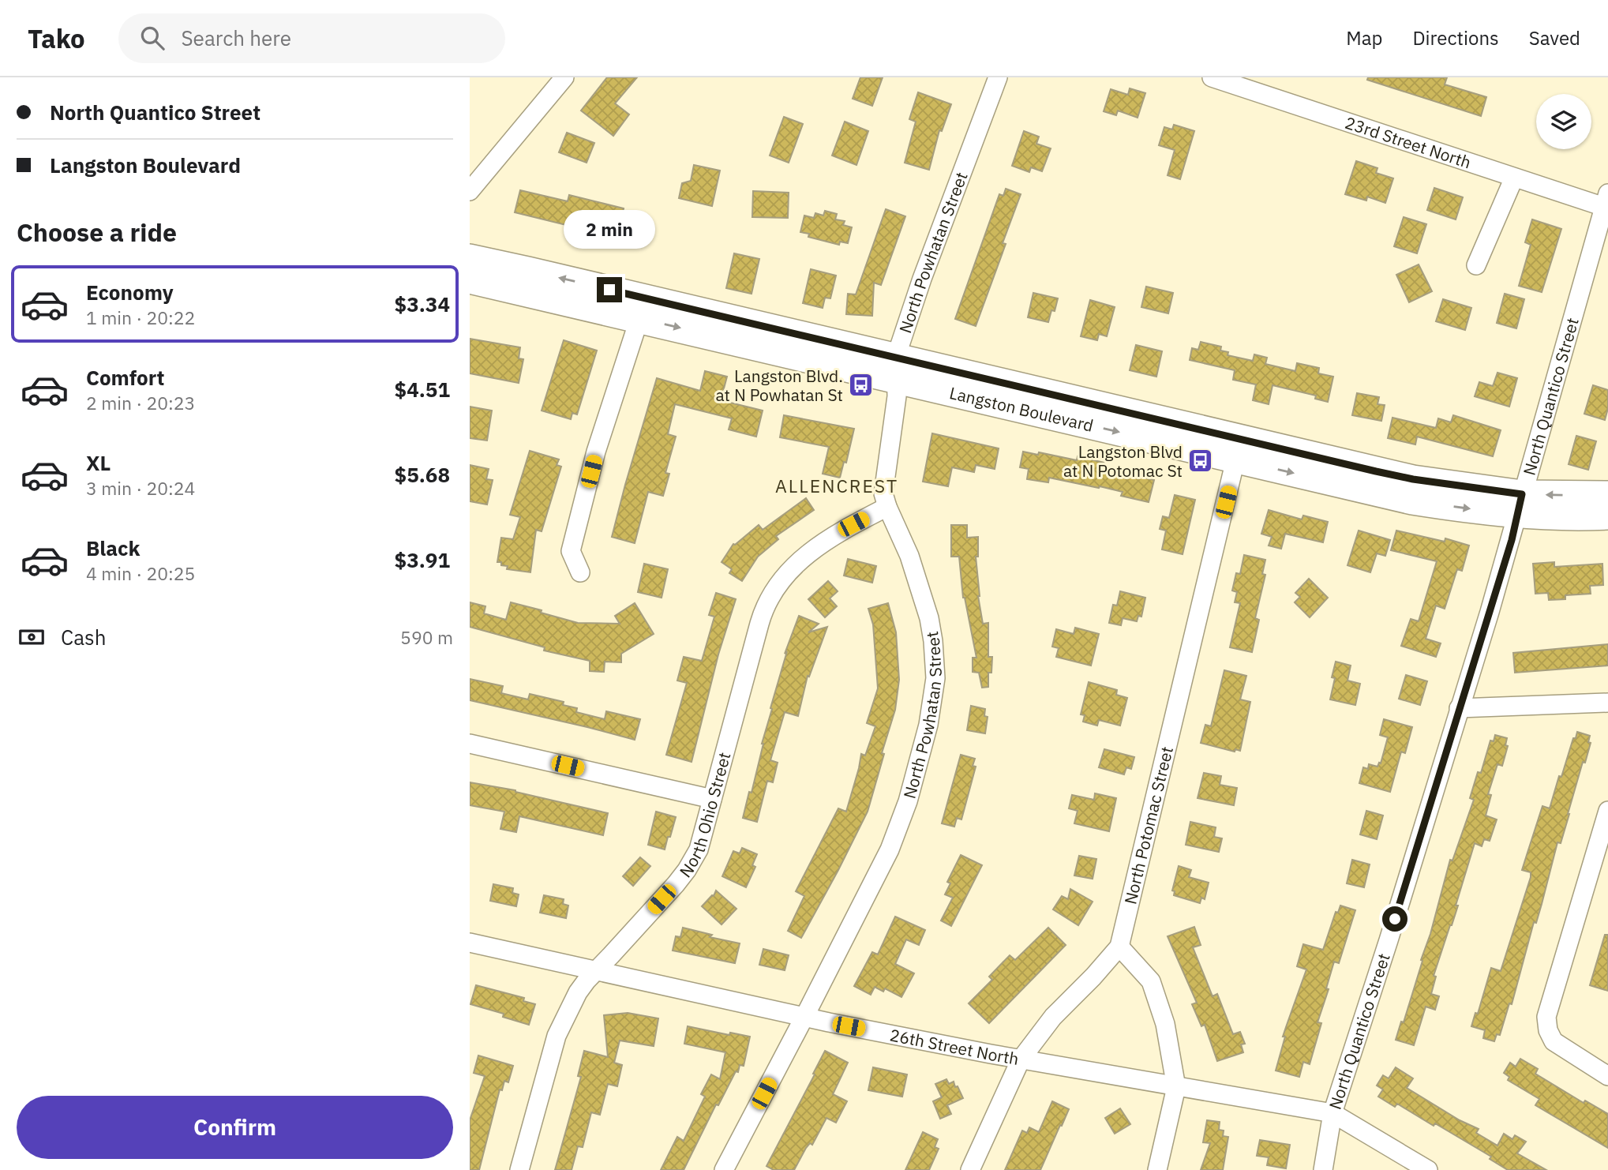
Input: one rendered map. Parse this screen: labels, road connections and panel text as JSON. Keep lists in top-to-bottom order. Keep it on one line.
{"streets":{"main road":["Langston Boulevard"],"street":["23rd Street North","North Powhatan Street","North Quantico Street","North Ohio Street","North Potomac Street","26th Street North"]},"crossings":[["23rd Street North","North Quantico Street"],["North Powhatan Street","Langston Boulevard"],["North Powhatan Street","North Ohio Street"],["North Powhatan Street","26th Street North"],["North Quantico Street","Langston Boulevard"],["North Quantico Street","26th Street North"],["Langston Boulevard","North Potomac Street"],["North Ohio Street","26th Street North"],["North Potomac Street","26th Street North"]],"districts":["ALLENCREST"],"places":{"bus stop":["Langston Blvd. at N Powhatan St","Langston Blvd at N Potomac St"]},"page":{"header":"Tako","search":"Search here","nav":["Map","Directions","Saved"],"banner":["North Quantico Street","Langston Boulevard"],"heading":"Choose a ride","bubble":"2 min","list":[{"name":"Economy","note":"1 min · 20:22","value":"$3.34"},{"name":"Comfort","note":"2 min · 20:23","value":"$4.51"},{"name":"XL","note":"3 min · 20:24","value":"$5.68"},{"name":"Black","note":"4 min · 20:25","value":"$3.91"}],"pay":["Cash","590 m"],"buttons":"Confirm"}}
